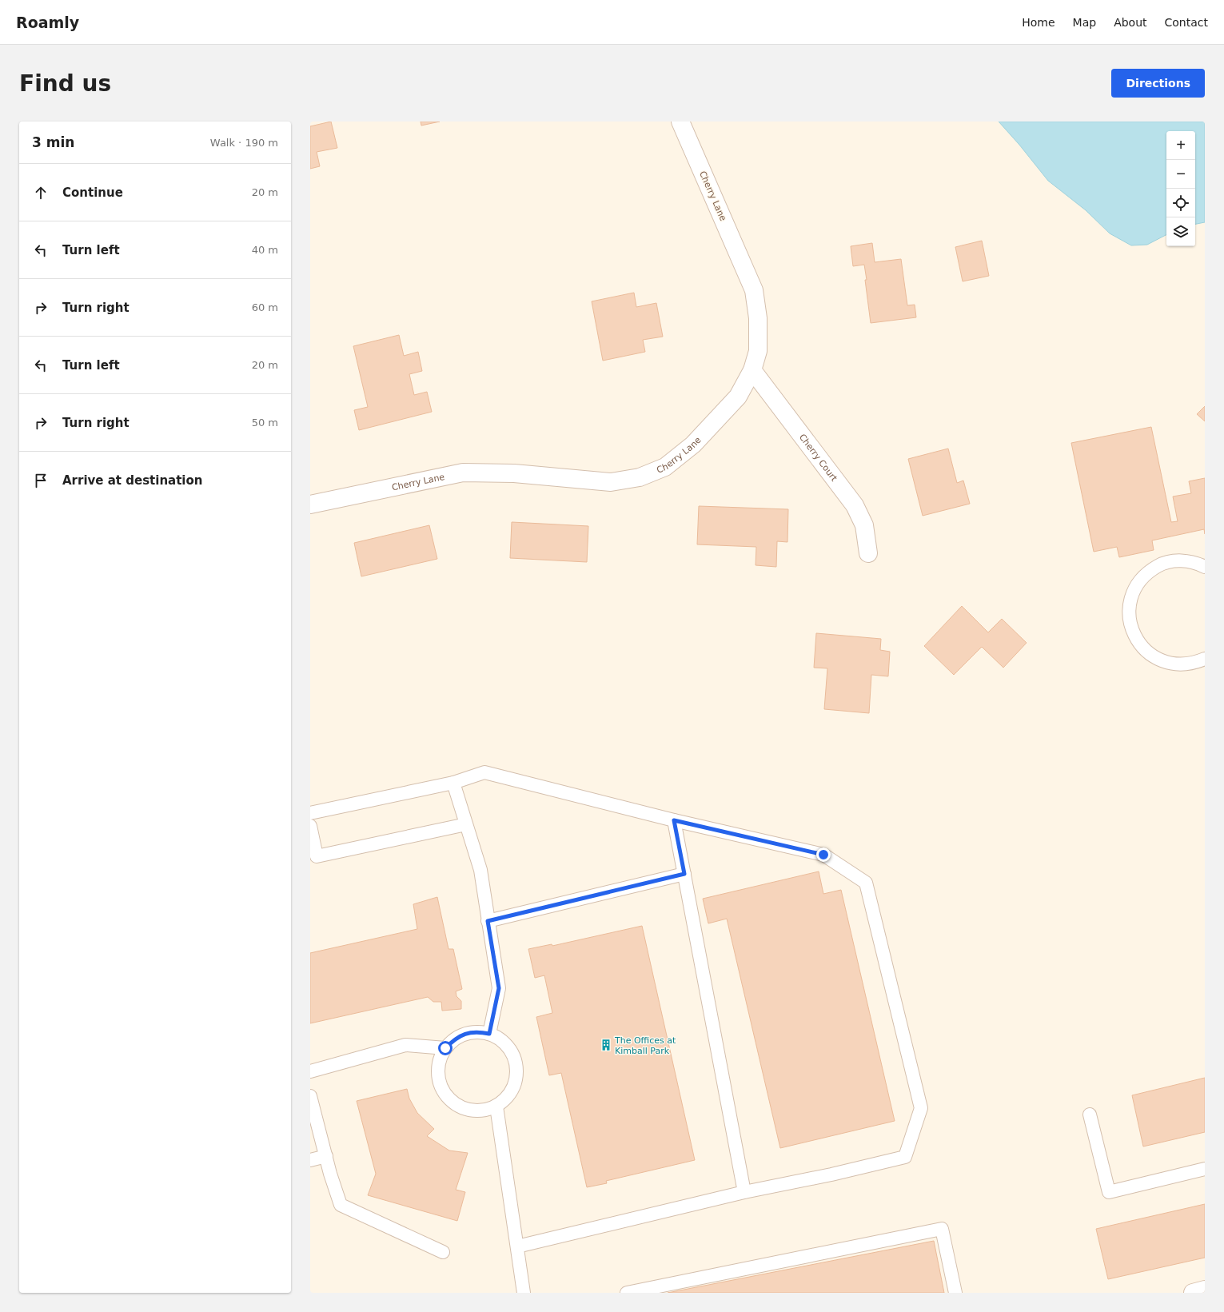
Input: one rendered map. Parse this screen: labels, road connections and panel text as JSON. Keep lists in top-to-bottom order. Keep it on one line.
{"streets":{"street":["Cherry Lane","Cherry Court"]},"crossings":[["Cherry Lane","Cherry Court"]],"places":{"building":["The Offices at Kimball Park"]},"page":{"header":"Roamly","nav":["Home","Map","About","Contact"],"buttons":"Directions","title":"Find us","heading":["3 min","Walk · 190 m"],"map_buttons":["+","−"],"list":[["Continue","20 m"],["Turn left","40 m"],["Turn right","60 m"],["Turn left","20 m"],["Turn right","50 m"],"Arrive at destination"]}}
